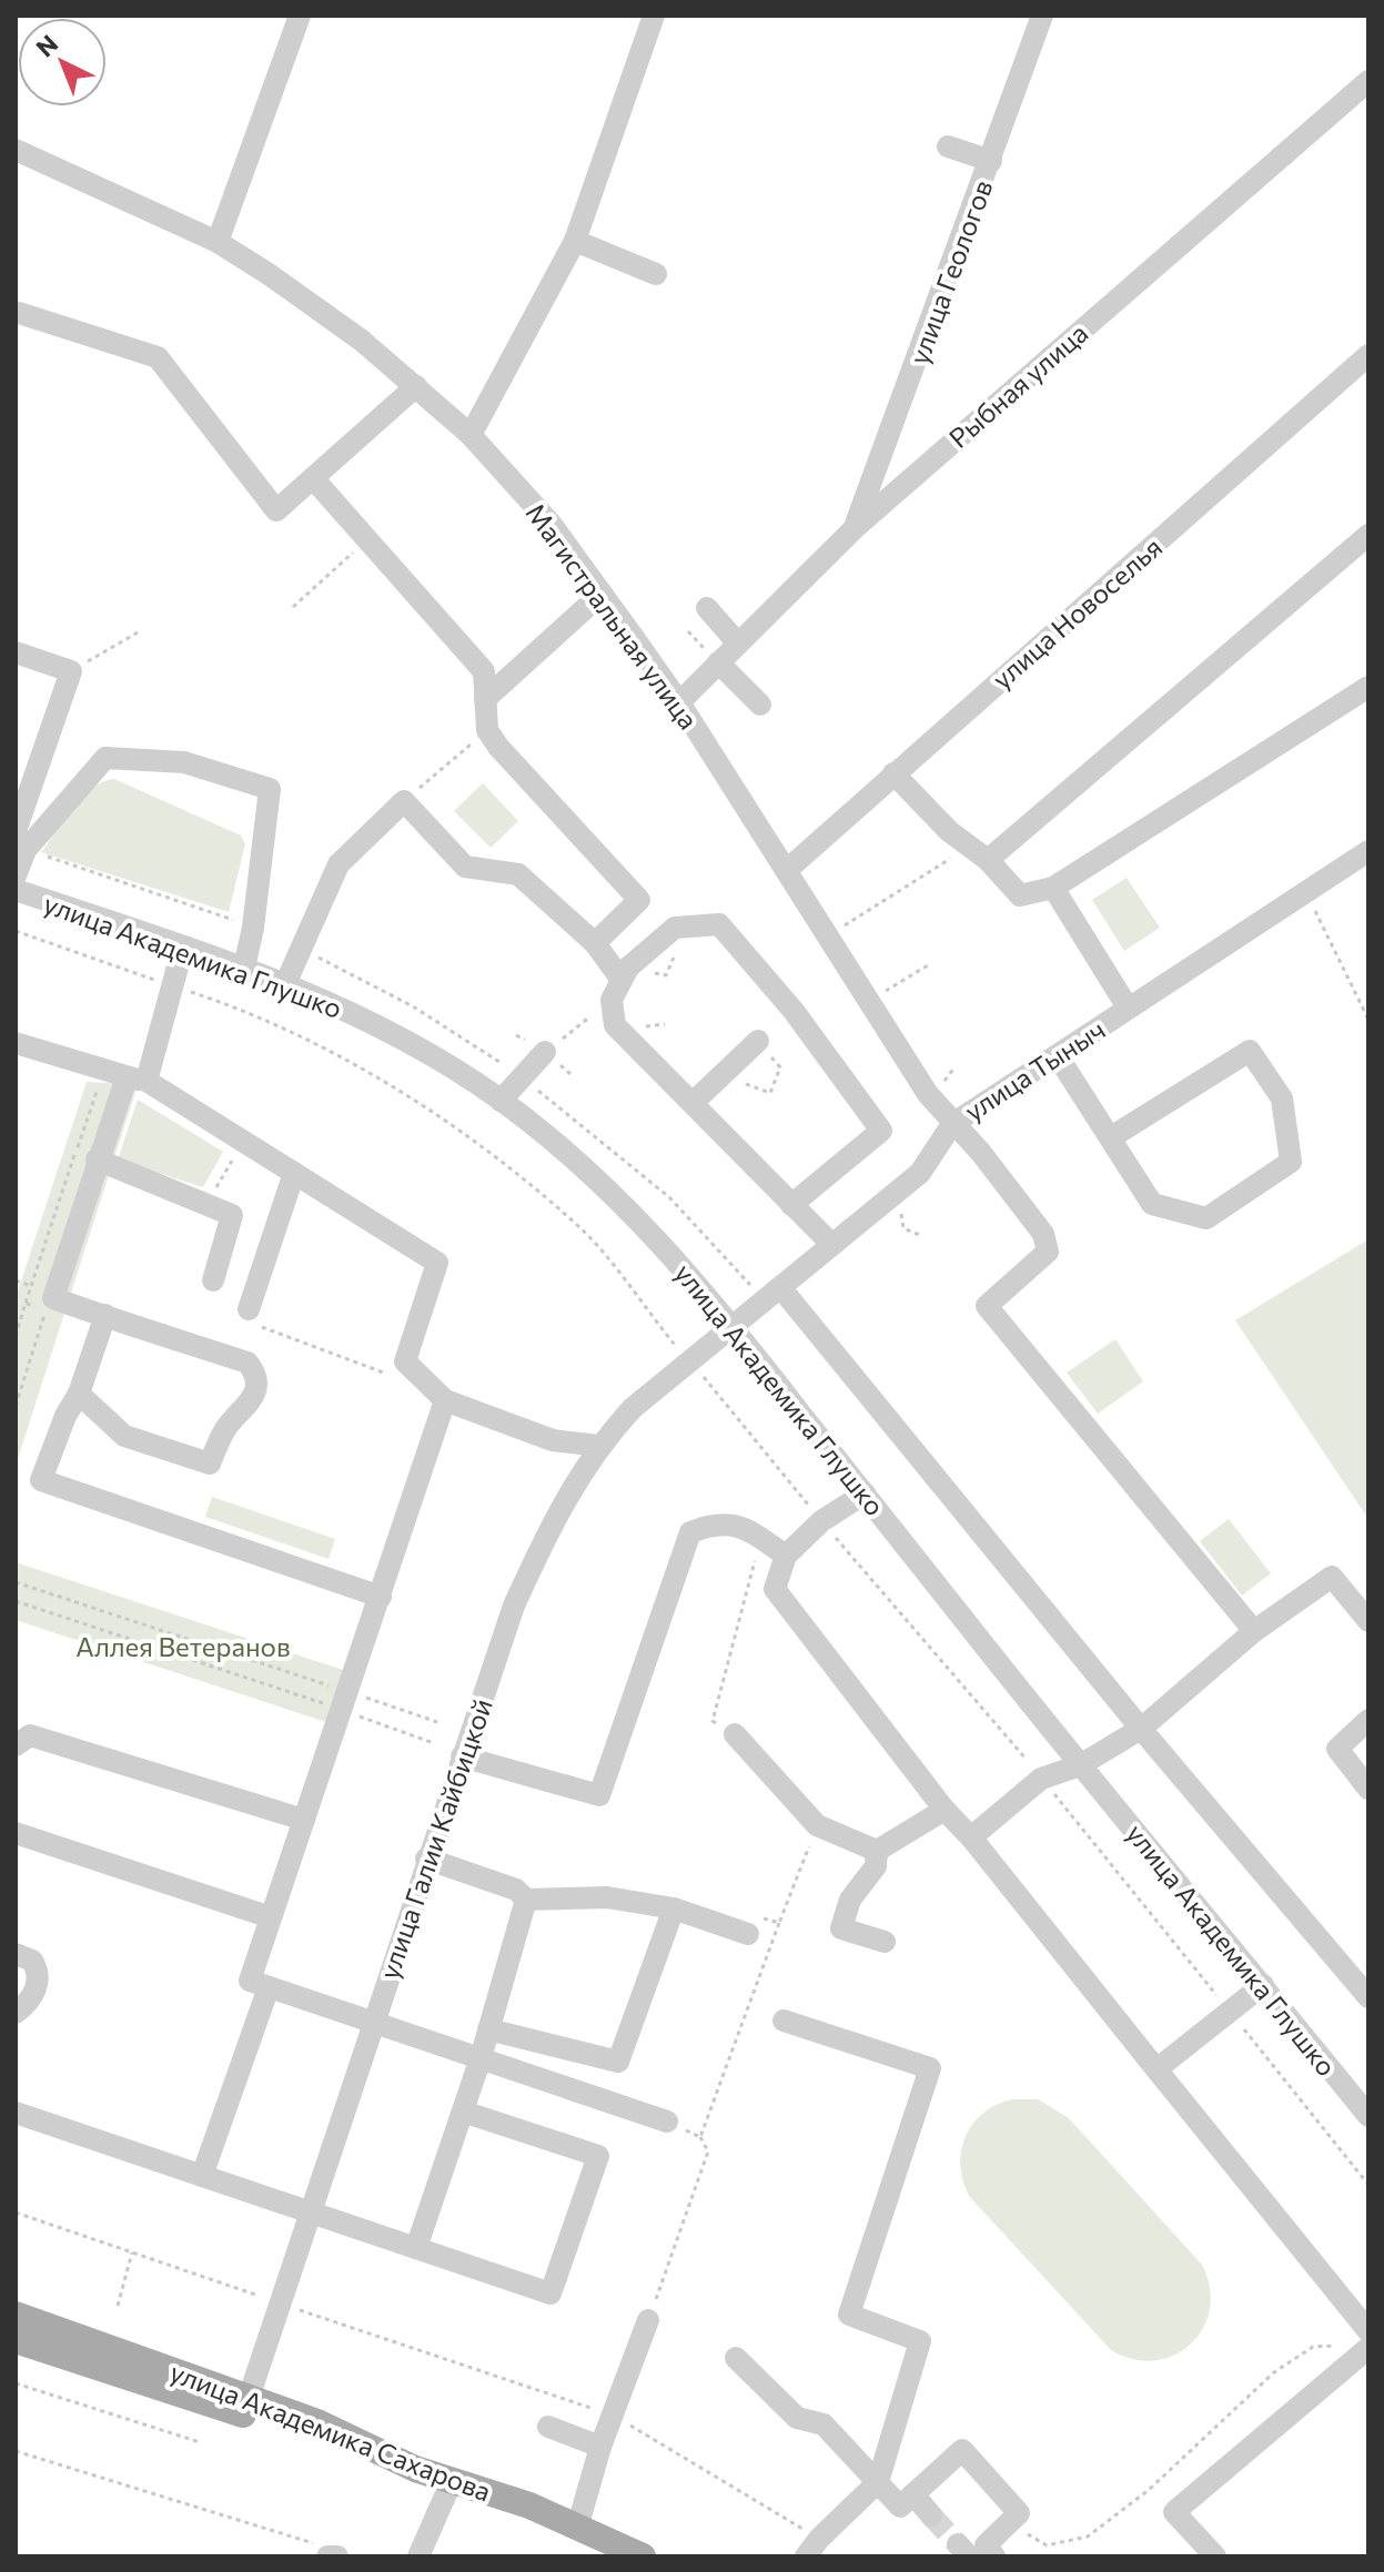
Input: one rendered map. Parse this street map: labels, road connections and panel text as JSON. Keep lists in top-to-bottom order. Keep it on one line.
{"streets":{"main road":["улица Академика Сахарова"],"street":["улица Геологов","Рыбная улица","улица Новоселья","Магистральная улица","улица Академика Глушко","улица Тыныч","улица Галии Кайбицкой"]},"crossings":[["улица Геологов","Рыбная улица"],["Рыбная улица","Магистральная улица"],["улица Новоселья","Магистральная улица"],["Магистральная улица","улица Тыныч"],["улица Академика Глушко","улица Тыныч"],["улица Академика Глушко","улица Галии Кайбицкой"],["улица Тыныч","улица Галии Кайбицкой"],["улица Галии Кайбицкой","улица Академика Сахарова"]],"parks":["Аллея Ветеранов"],"north":"top left"}
